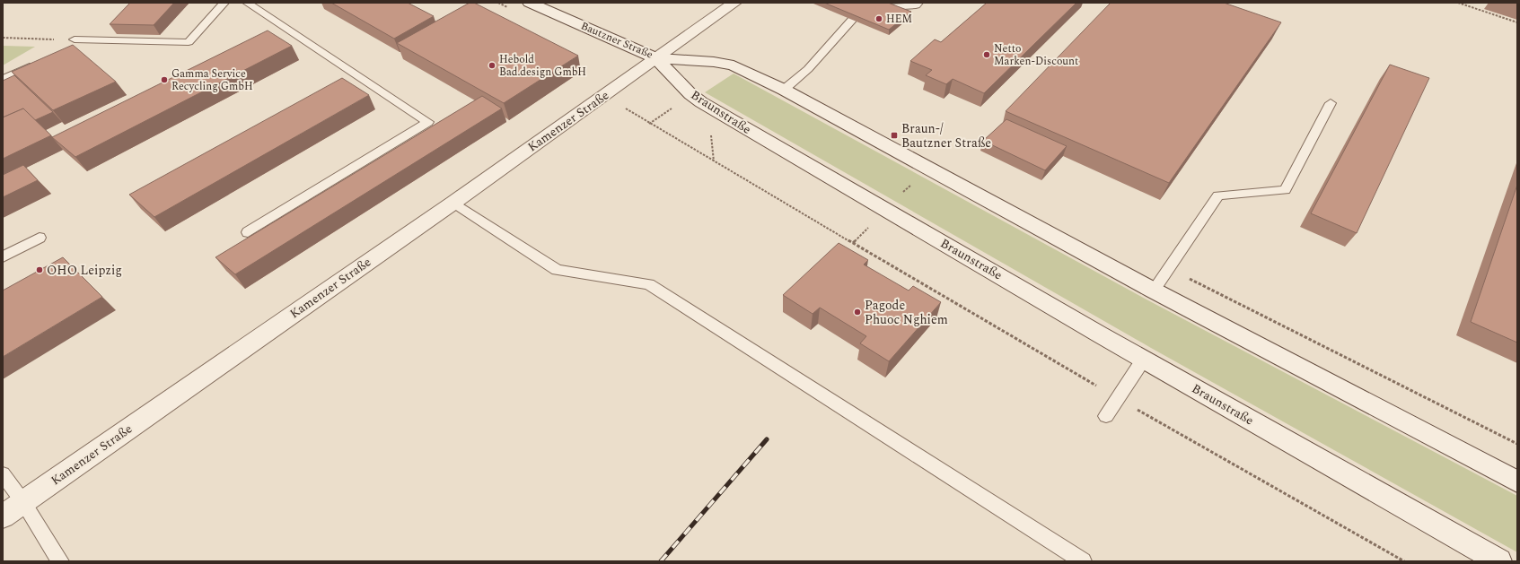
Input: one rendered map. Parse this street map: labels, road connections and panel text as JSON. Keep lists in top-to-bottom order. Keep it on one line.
{"streets":{"main road":["Bautzner Straße","Braunstraße","Kamenzer Straße"]},"crossings":[["Bautzner Straße","Braunstraße"],["Bautzner Straße","Kamenzer Straße"],["Braunstraße","Kamenzer Straße"]],"places":{"other":["HEM","Netto Marken-Discount","Hebold Bad.design GmbH","Gamma Service Recycling GmbH","OHO Leipzig","Pagode Phuoc Nghiem"],"transit":["Braun-/ Bautzner Straße"]}}
